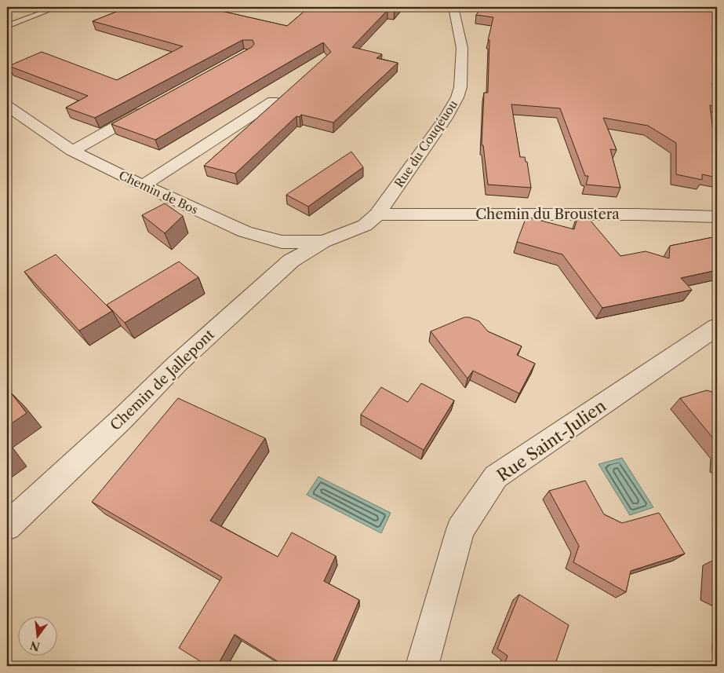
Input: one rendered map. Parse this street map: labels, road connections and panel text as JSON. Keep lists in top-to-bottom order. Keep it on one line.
{"streets":{"street":["Rue du Couqéuou","Chemin de Bos","Chemin du Broustera","Chemin de Jallepont","Rue Saint-Julien"]},"crossings":[["Rue du Couqéuou","Chemin de Bos"],["Rue du Couqéuou","Chemin du Broustera"],["Rue du Couqéuou","Chemin de Jallepont"],["Chemin de Bos","Chemin de Jallepont"]],"north":"bottom"}
